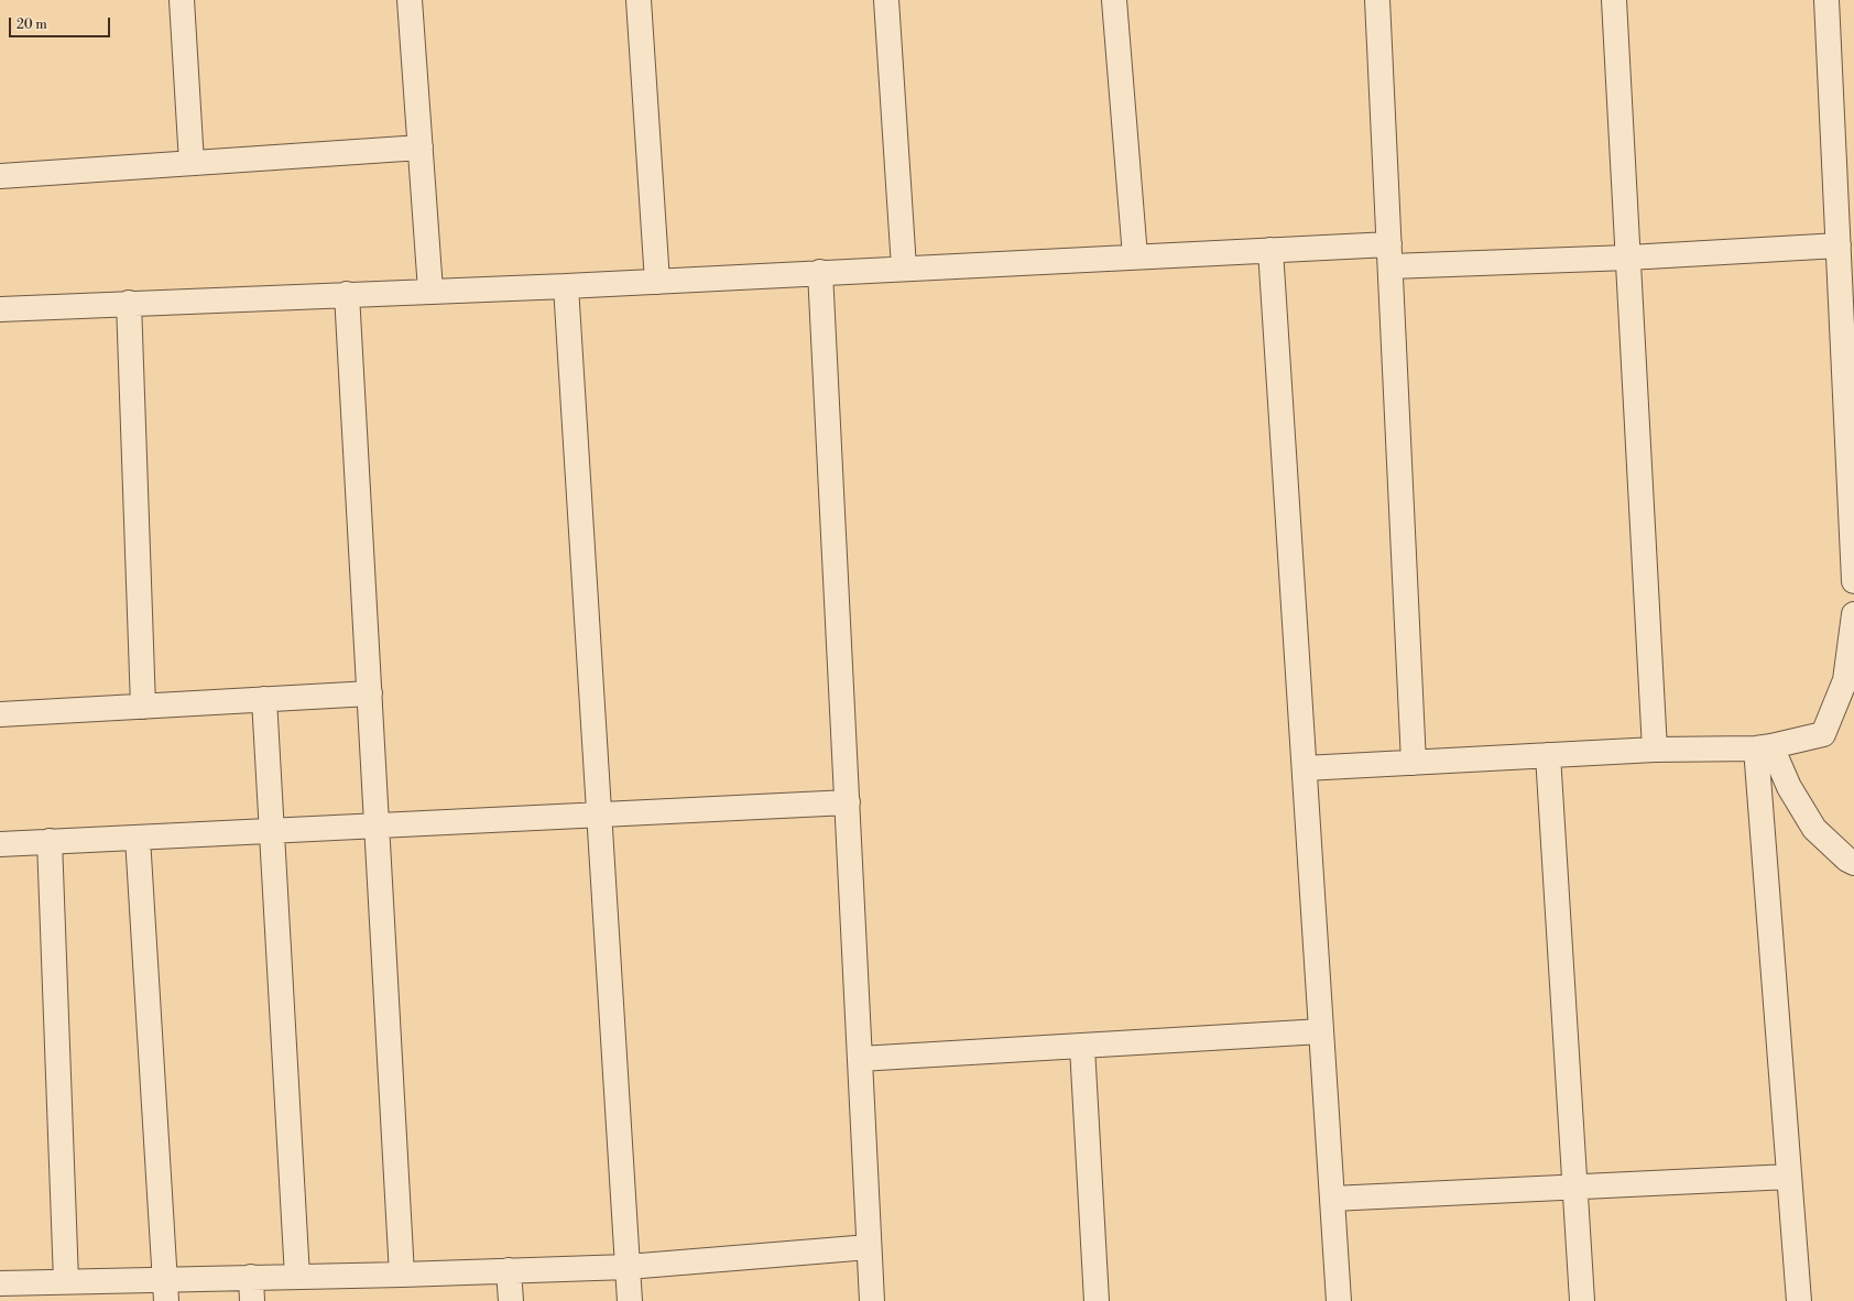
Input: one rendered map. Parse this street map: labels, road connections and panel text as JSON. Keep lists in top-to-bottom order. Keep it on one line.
{"scale_bar":"20 m"}
